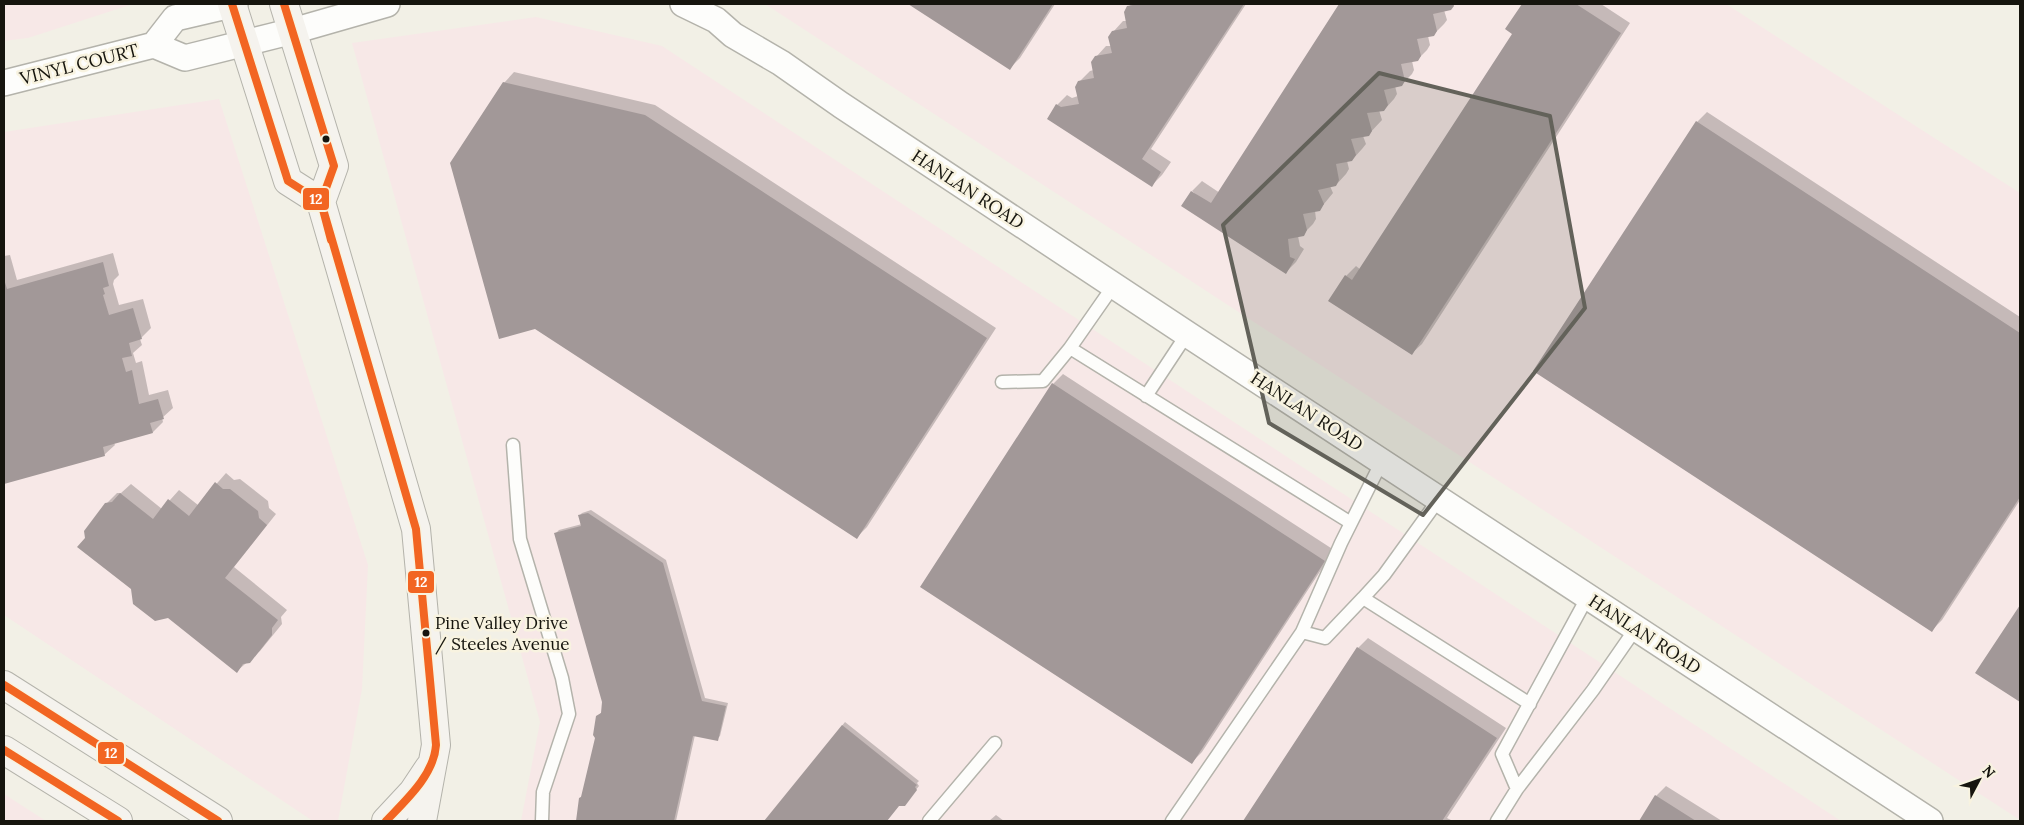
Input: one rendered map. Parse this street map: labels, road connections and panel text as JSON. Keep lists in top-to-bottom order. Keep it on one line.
{"streets":{"street":["VINYL COURT","HANLAN ROAD"]},"places":["Pine Valley Drive / Steeles Avenue"],"lines":["transit line 12"],"north":"top right"}
